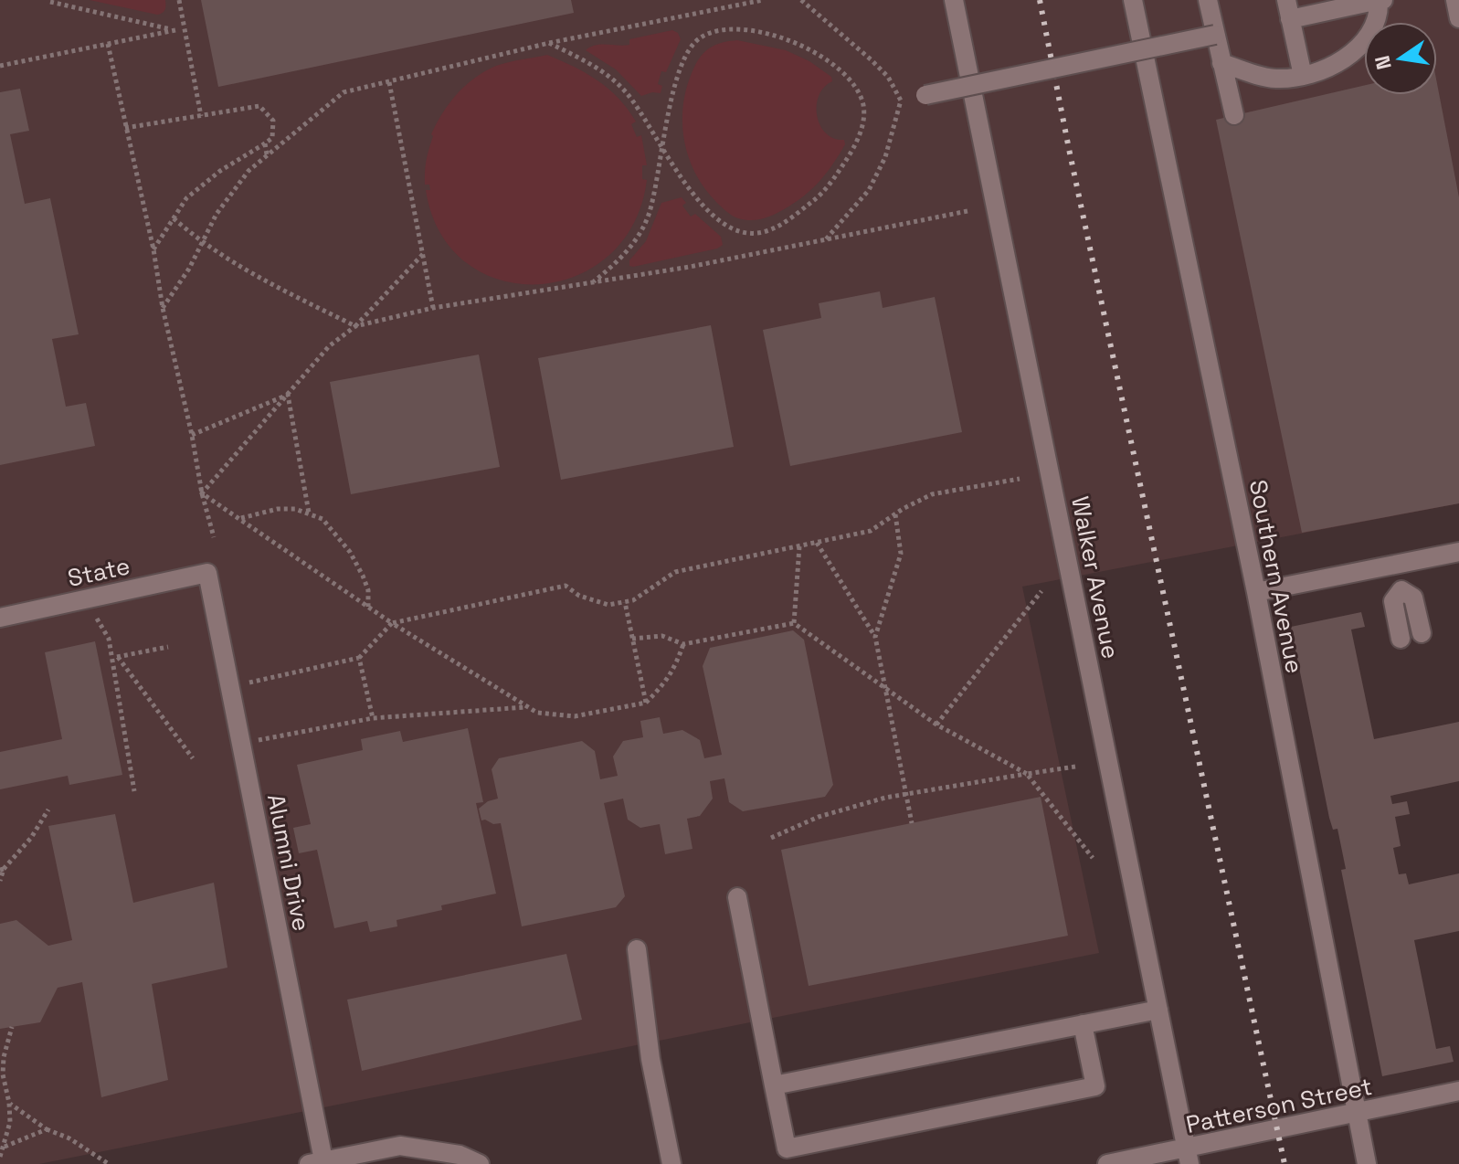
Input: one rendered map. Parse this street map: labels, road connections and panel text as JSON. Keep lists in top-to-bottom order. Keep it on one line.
{"streets":{"street":["State","Southern Avenue","Walker Avenue","Alumni Drive","Patterson Street"]},"crossings":[["State","Alumni Drive"],["Southern Avenue","Patterson Street"],["Walker Avenue","Patterson Street"]],"north":"left"}
